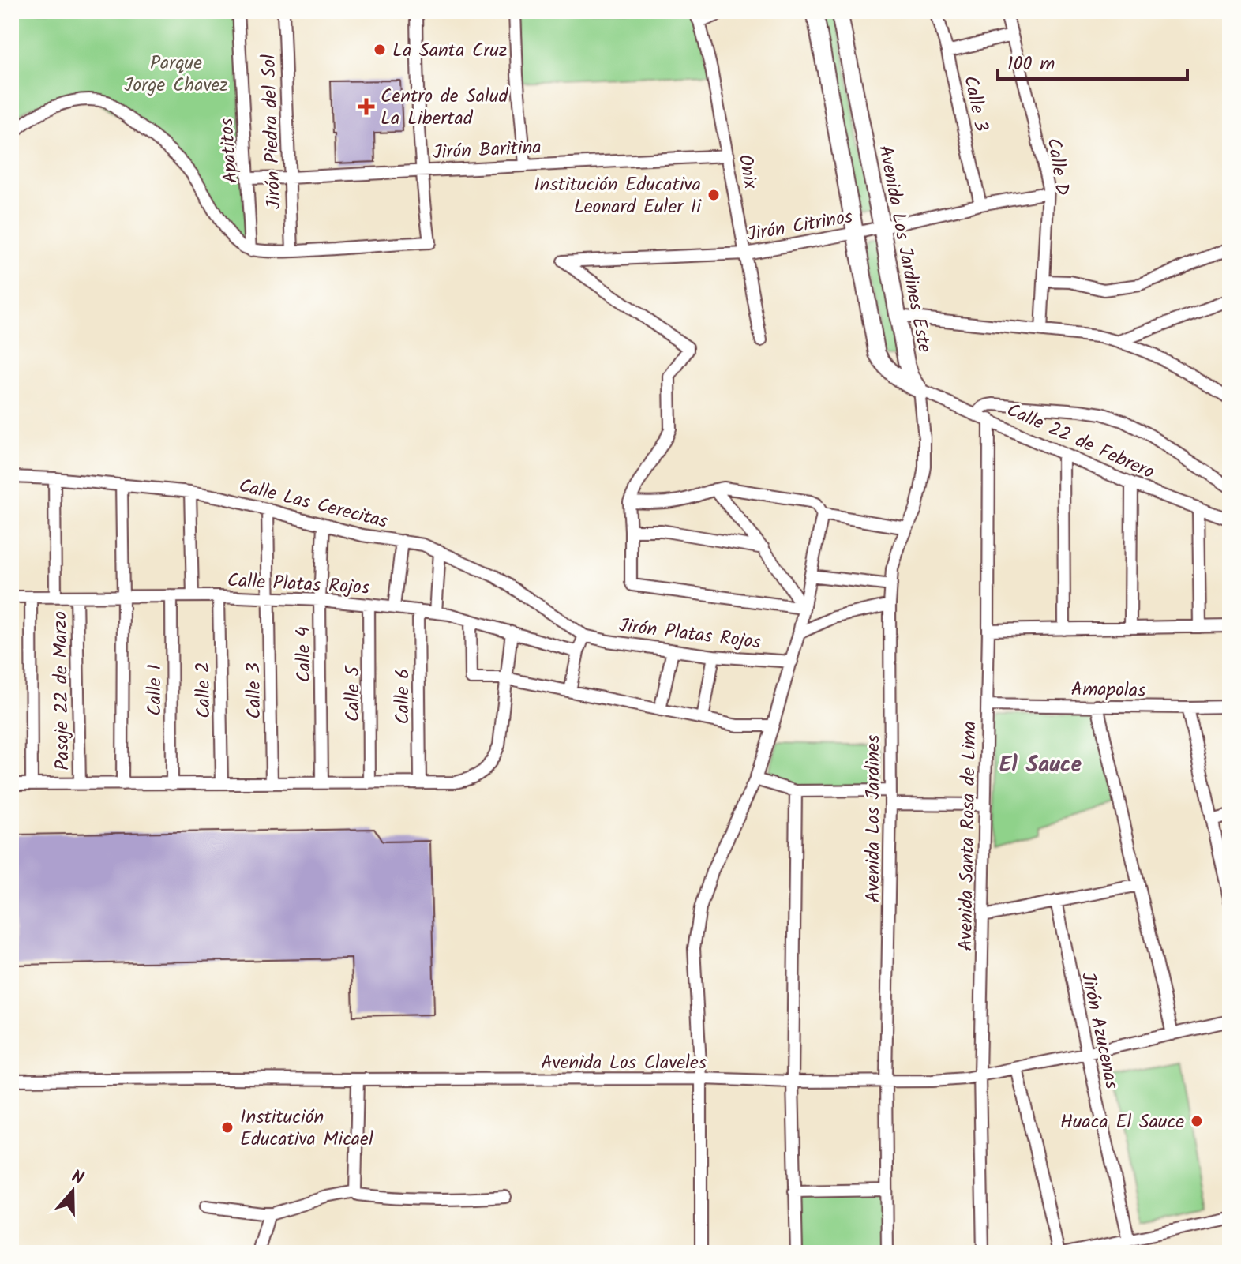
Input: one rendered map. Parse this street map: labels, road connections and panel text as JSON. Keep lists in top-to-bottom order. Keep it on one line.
{"streets":{"street":["Calle 3","Jirón Piedra del Sol","Jirón Baritina","Apatitos","Calle D","Onix","Jirón Citrinos","Avenida Los Jardines Este","Calle 22 de Febrero","Calle Las Cerecitas","Calle Platas Rojos","Jirón Platas Rojos","Calle 4","Amapolas","Calle 1","Calle 2","Pasaje 22 de Marzo","Calle 5","Calle 6","Avenida Los Jardines","Avenida Santa Rosa de Lima","Jirón Azucenas","Avenida Los Claveles"]},"crossings":[["Calle 3","Jirón Citrinos"],["Calle 3","Calle Las Cerecitas"],["Calle 3","Calle Platas Rojos"],["Jirón Piedra del Sol","Jirón Baritina"],["Jirón Baritina","Apatitos"],["Jirón Baritina","Onix"],["Onix","Jirón Citrinos"],["Jirón Citrinos","Avenida Los Jardines Este"],["Avenida Los Jardines Este","Calle 22 de Febrero"],["Avenida Los Jardines Este","Avenida Los Jardines"],["Calle 22 de Febrero","Avenida Los Jardines"],["Calle 22 de Febrero","Avenida Santa Rosa de Lima"],["Calle Las Cerecitas","Jirón Platas Rojos"],["Calle Las Cerecitas","Calle 4"],["Calle Platas Rojos","Calle 4"],["Calle Platas Rojos","Calle 1"],["Calle Platas Rojos","Calle 2"],["Calle Platas Rojos","Pasaje 22 de Marzo"],["Calle Platas Rojos","Calle 5"],["Calle Platas Rojos","Calle 6"],["Amapolas","Avenida Santa Rosa de Lima"],["Avenida Los Jardines","Avenida Los Claveles"],["Avenida Santa Rosa de Lima","Avenida Los Claveles"],["Jirón Azucenas","Avenida Los Claveles"]],"districts":["El Sauce"],"parks":["Parque Jorge Chavez"],"places":{"other":["La Santa Cruz","Institución Educativa Leonard Euler Ii","Huaca El Sauce","Institución Educativa Micael"],"health":["Centro de Salud La Libertad"]},"scale_bar":"100 m","north":"top"}
